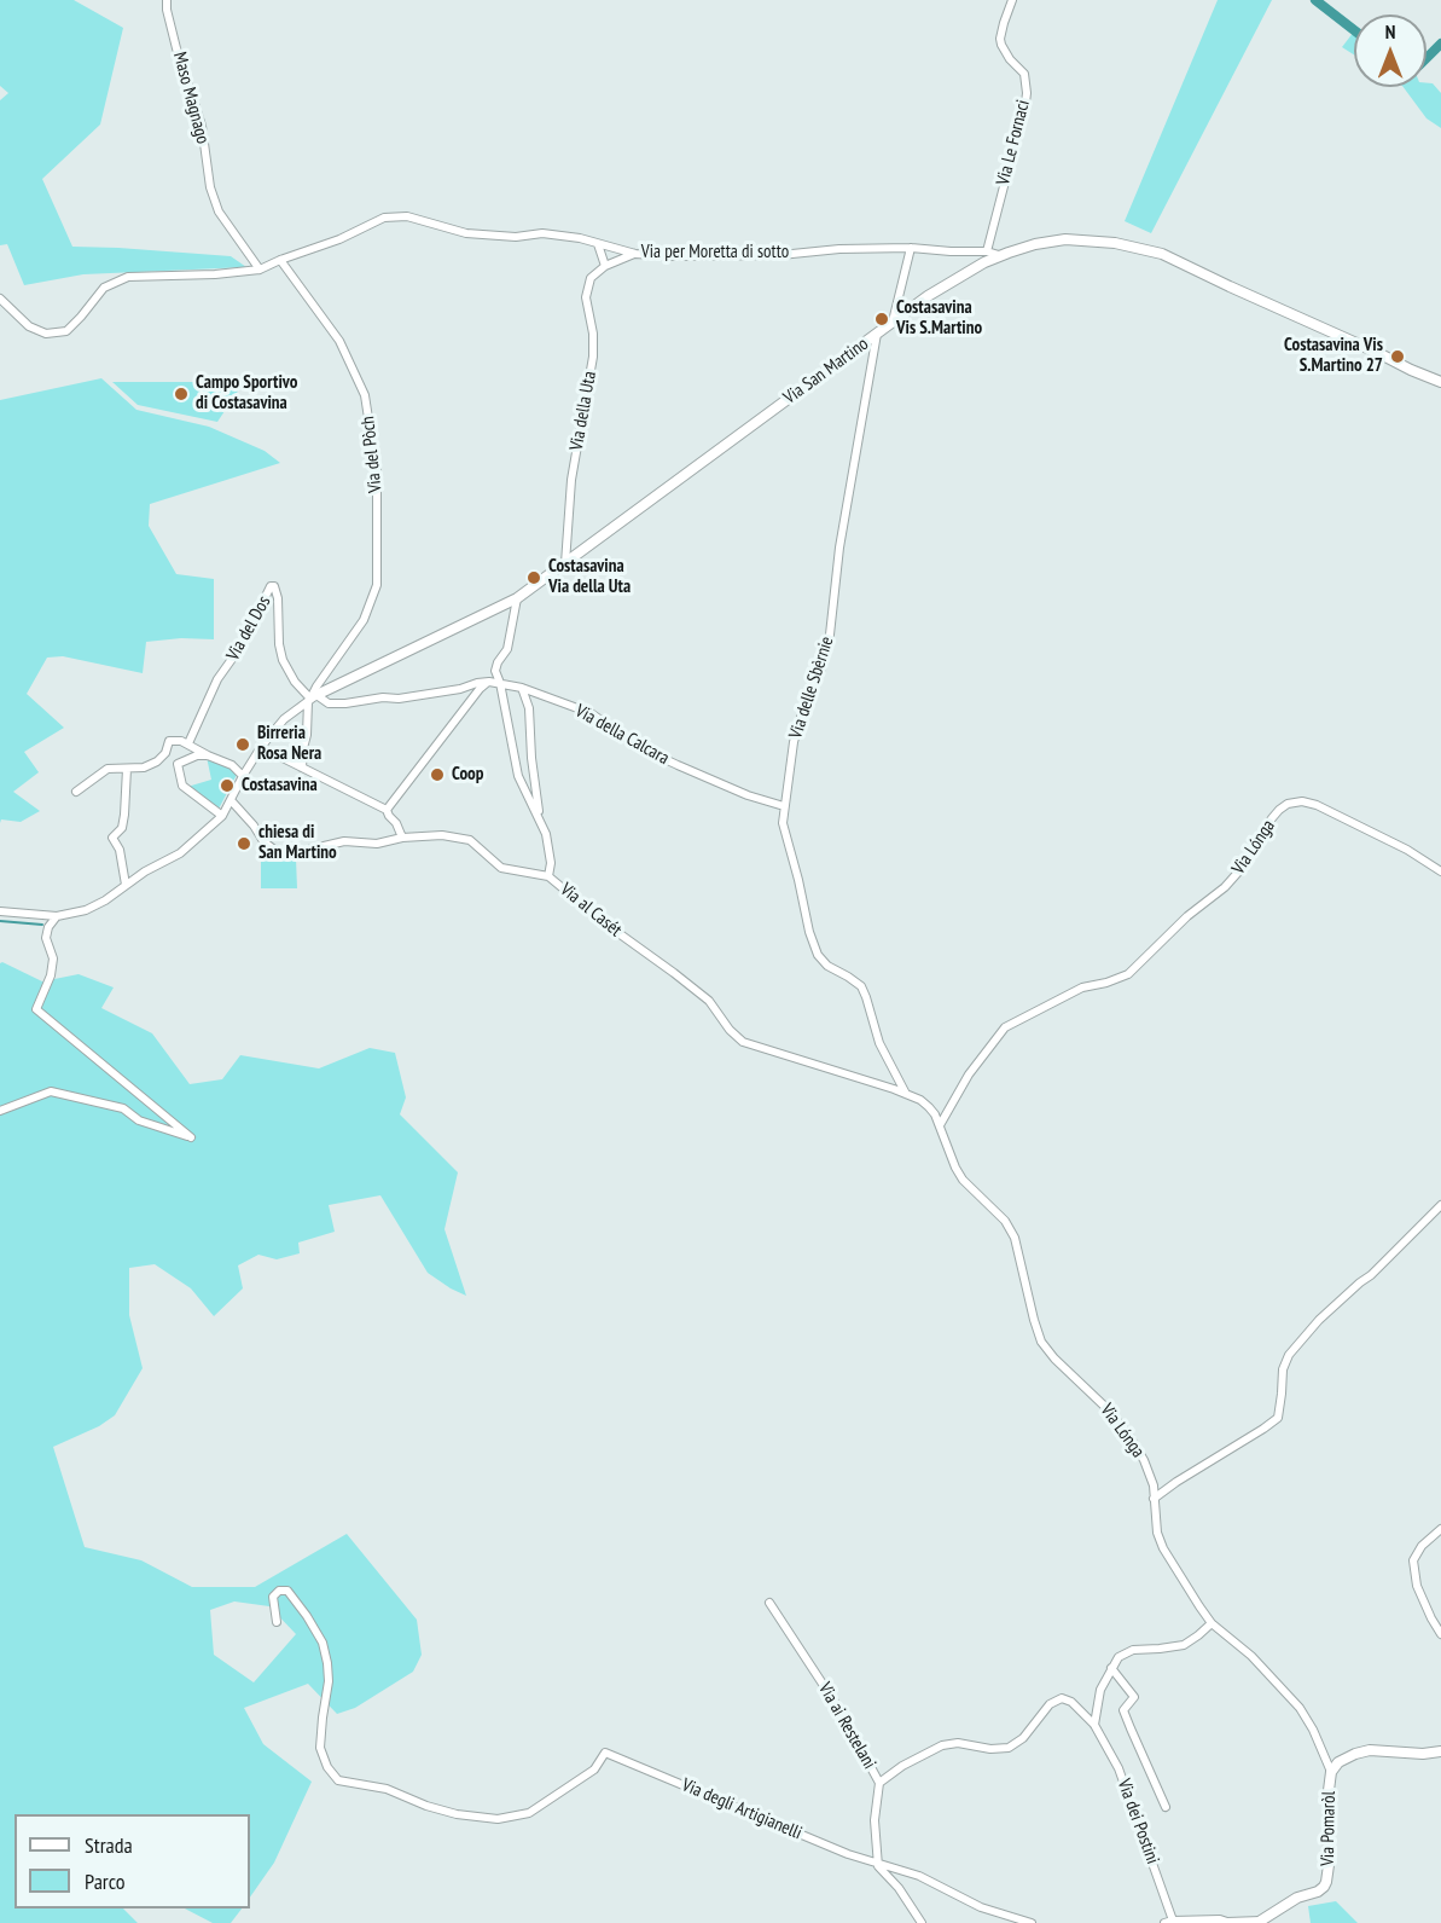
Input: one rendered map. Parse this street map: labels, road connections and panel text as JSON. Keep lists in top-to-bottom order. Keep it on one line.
{"streets":{"street":["Maso Magnago","Via Le Fornaci","Via per Moretta di sotto","Via San Martino","Via della Uta","Via del Pòch","Via del Dos","Via delle Sbèrnie","Via della Calcara","Via Lónga","Via al Casét","Via ai Restelani","Via degli Artigianelli","Via dei Postini","Via Pomaròl"]},"crossings":[["Maso Magnago","Via per Moretta di sotto"],["Via Le Fornaci","Via per Moretta di sotto"],["Via per Moretta di sotto","Via San Martino"],["Via per Moretta di sotto","Via del Pòch"],["Via San Martino","Via della Uta"],["Via San Martino","Via del Pòch"],["Via San Martino","Via del Dos"],["Via San Martino","Via delle Sbèrnie"],["Via San Martino","Via della Calcara"],["Via San Martino","Via al Casét"],["Via del Pòch","Via del Dos"],["Via del Pòch","Via della Calcara"],["Via del Dos","Via della Calcara"],["Via delle Sbèrnie","Via della Calcara"],["Via delle Sbèrnie","Via Lónga"],["Via delle Sbèrnie","Via al Casét"],["Via Lónga","Via al Casét"],["Via Lónga","Via Pomaròl"],["Via ai Restelani","Via degli Artigianelli"],["Via ai Restelani","Via dei Postini"]],"places":["Costasavina Vis S.Martino","Costasavina Vis S.Martino 27","Campo Sportivo di Costasavina","Costasavina Via della Uta","Birreria Rosa Nera","Coop","Costasavina","chiesa di San Martino"],"legend":["Strada","Parco"],"north":"top"}
